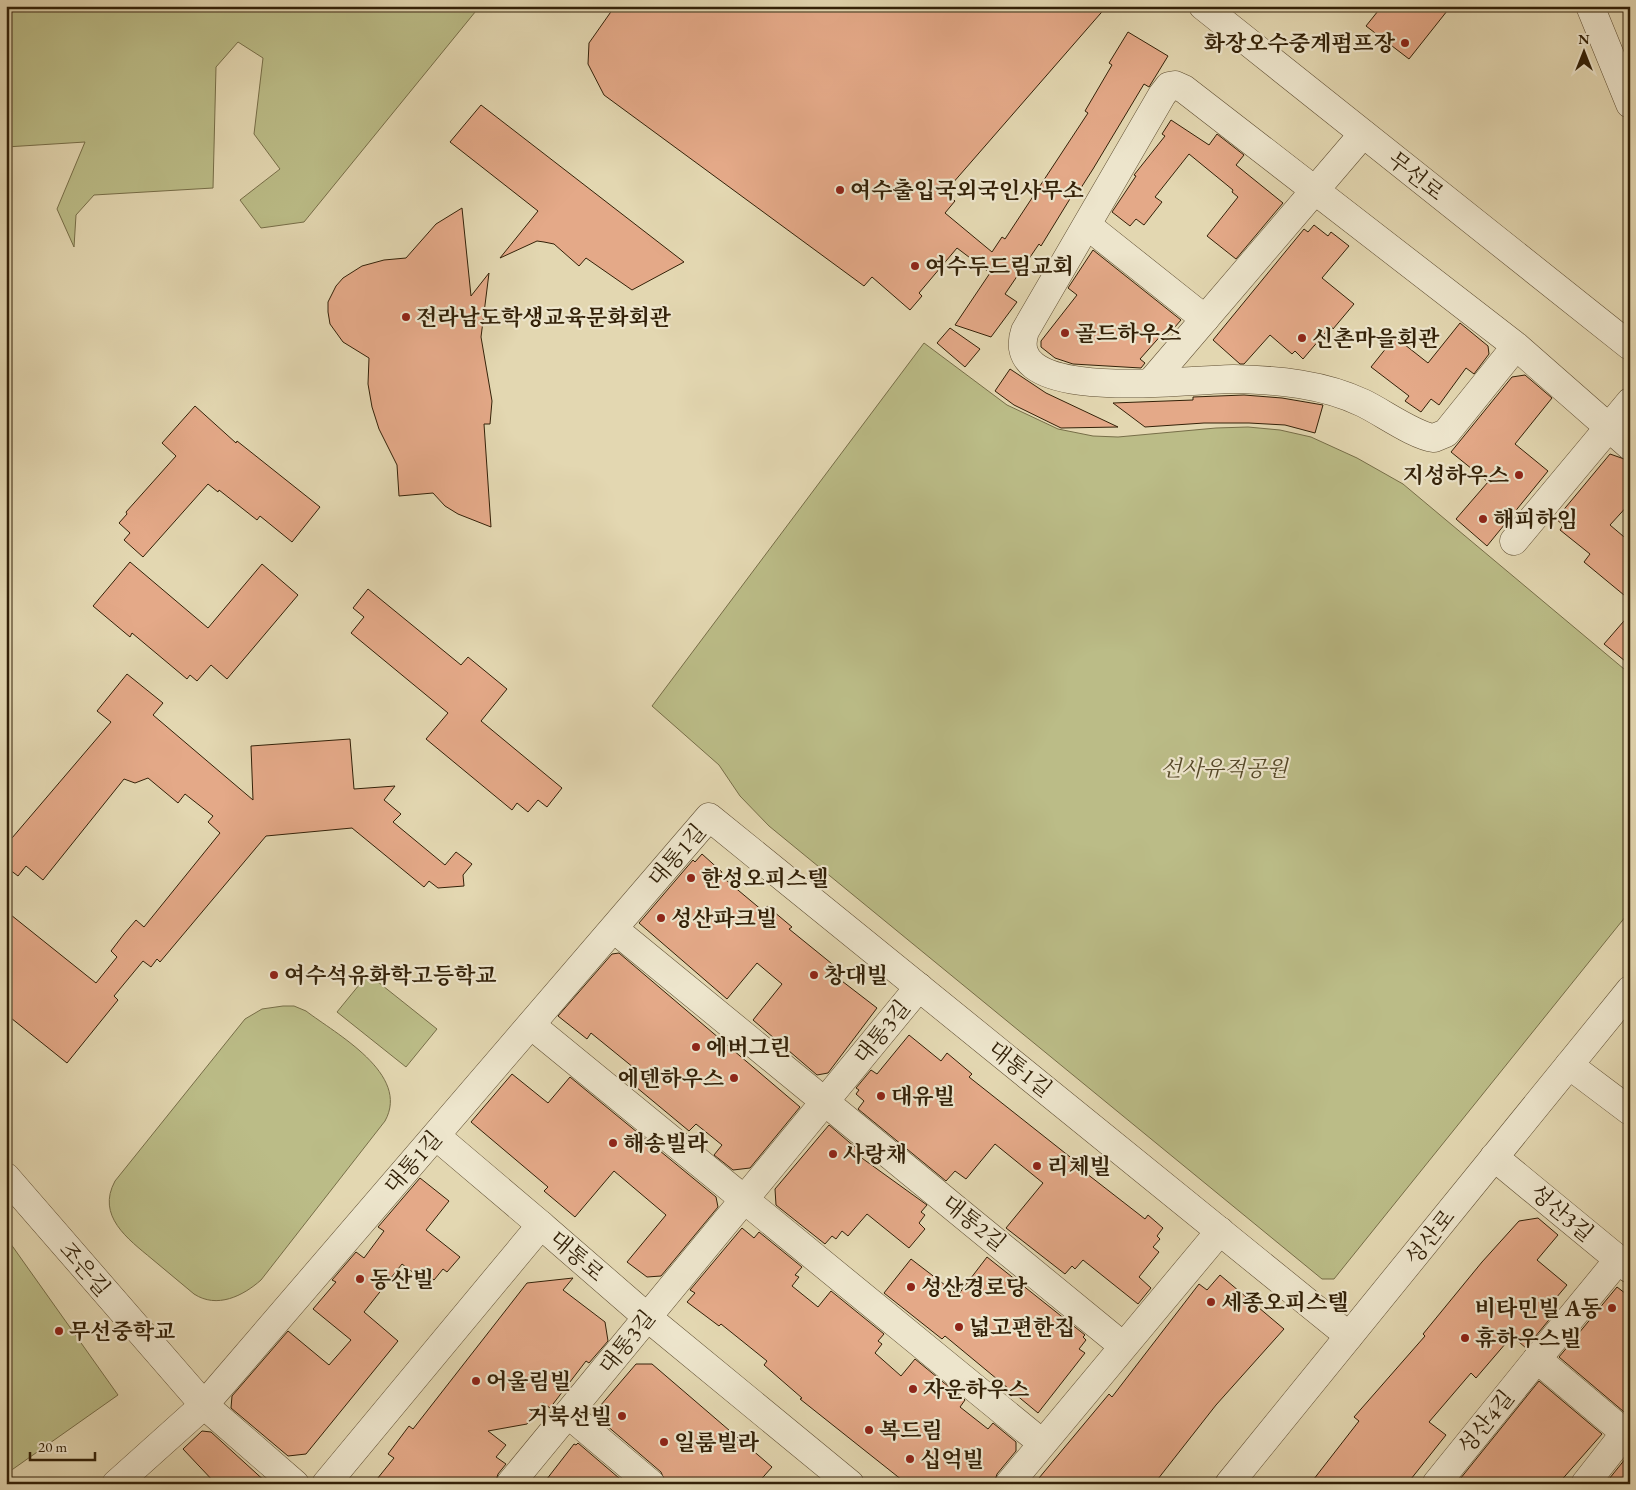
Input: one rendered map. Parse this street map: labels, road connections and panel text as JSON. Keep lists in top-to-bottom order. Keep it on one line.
{"streets":{"street":["무선로","대통1길","대통3길","성산3길","대통2길","성산로","대통로","조은길","성산4길"]},"crossings":[["대통1길","대통3길"],["대통1길","성산로"],["대통1길","조은길"],["대통3길","대통2길"],["대통3길","대통로"],["성산3길","성산로"],["성산3길","성산4길"]],"parks":["선사유적공원"],"places":["화장오수중계펌프장","여수출입국외국인사무소","여수두드림교회","전라남도학생교육문화회관","골드하우스","신촌마을회관","지성하우스","해피하임","한성오피스텔","성산파크빌","여수석유화학고등학교","창대빌","에버그린","에덴하우스","대유빌","해송빌라","사랑채","리체빌","동산빌","성산경로당","세종오피스텔","비타민빌 A동","넓고편한집","무선중학교","휴하우스빌","어울림빌","자운하우스","거북선빌","복드림","일룸빌라","십억빌"],"scale_bar":"20 m","north":"top"}
